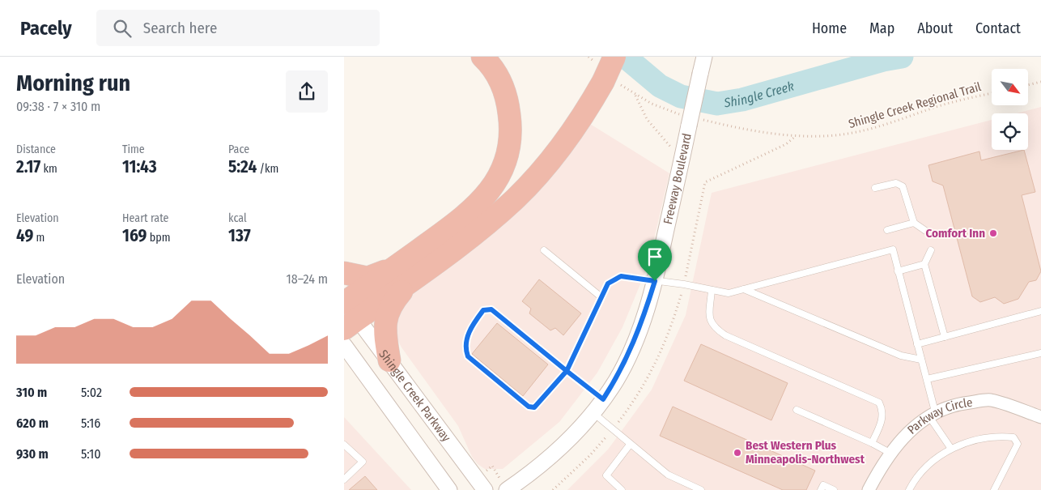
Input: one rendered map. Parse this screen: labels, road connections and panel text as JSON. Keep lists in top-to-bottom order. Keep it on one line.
{"streets":{"street":["Freeway Boulevard","Shingle Creek Parkway","Parkway Circle"],"path":["Shingle Creek Regional Trail"]},"crossings":[["Shingle Creek Regional Trail","Freeway Boulevard"]],"water":["Shingle Creek"],"places":["Comfort Inn","Best Western Plus Minneapolis-Northwest"],"north":"bottom right","page":{"header":"Pacely","search":"Search here","nav":["Home","Map","About","Contact"],"heading":["Morning run","09:38 · 7 × 310 m"],"stats":[["Distance","2.17 km"],["Time","11:43"],["Pace","5:24 /km"],["Elevation","49 m"],["Heart rate","169 bpm"],["kcal","137"]],"chart":["Elevation","18–24 m"],"list":[{"name":"310 m","note":"5:02"},{"name":"620 m","note":"5:16"},{"name":"930 m","note":"5:10"}]}}
